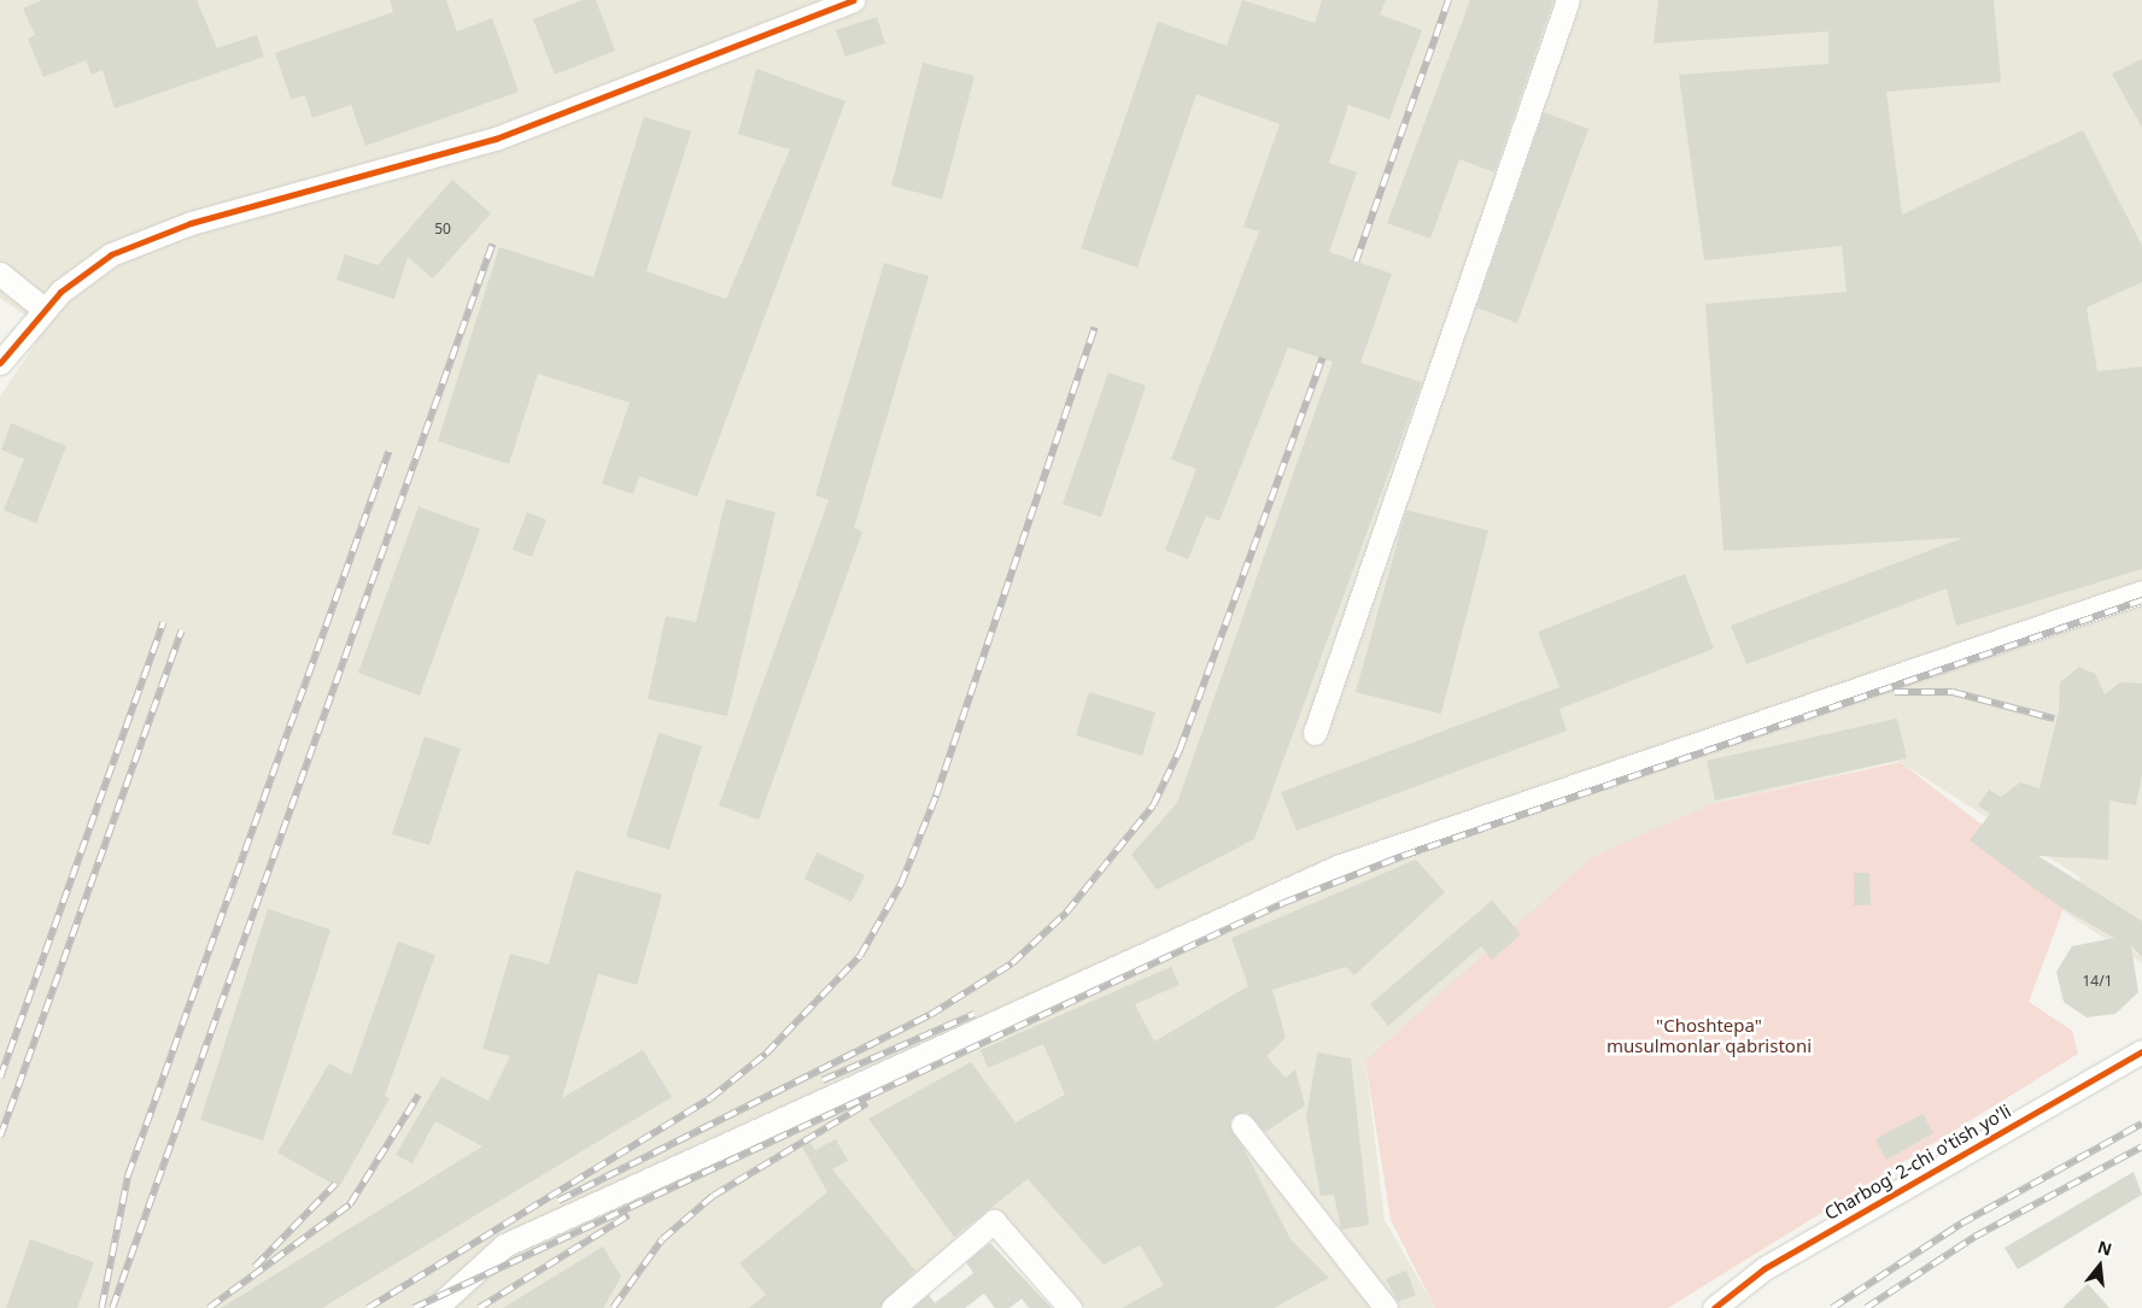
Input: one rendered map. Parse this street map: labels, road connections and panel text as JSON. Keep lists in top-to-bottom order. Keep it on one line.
{"streets":{"street":["Charbog' 2-chi o'tish yo'li"]},"parks":["\"Choshtepa\" musulmonlar qabristoni"],"house_numbers":["50","14/1"],"north":"top"}
